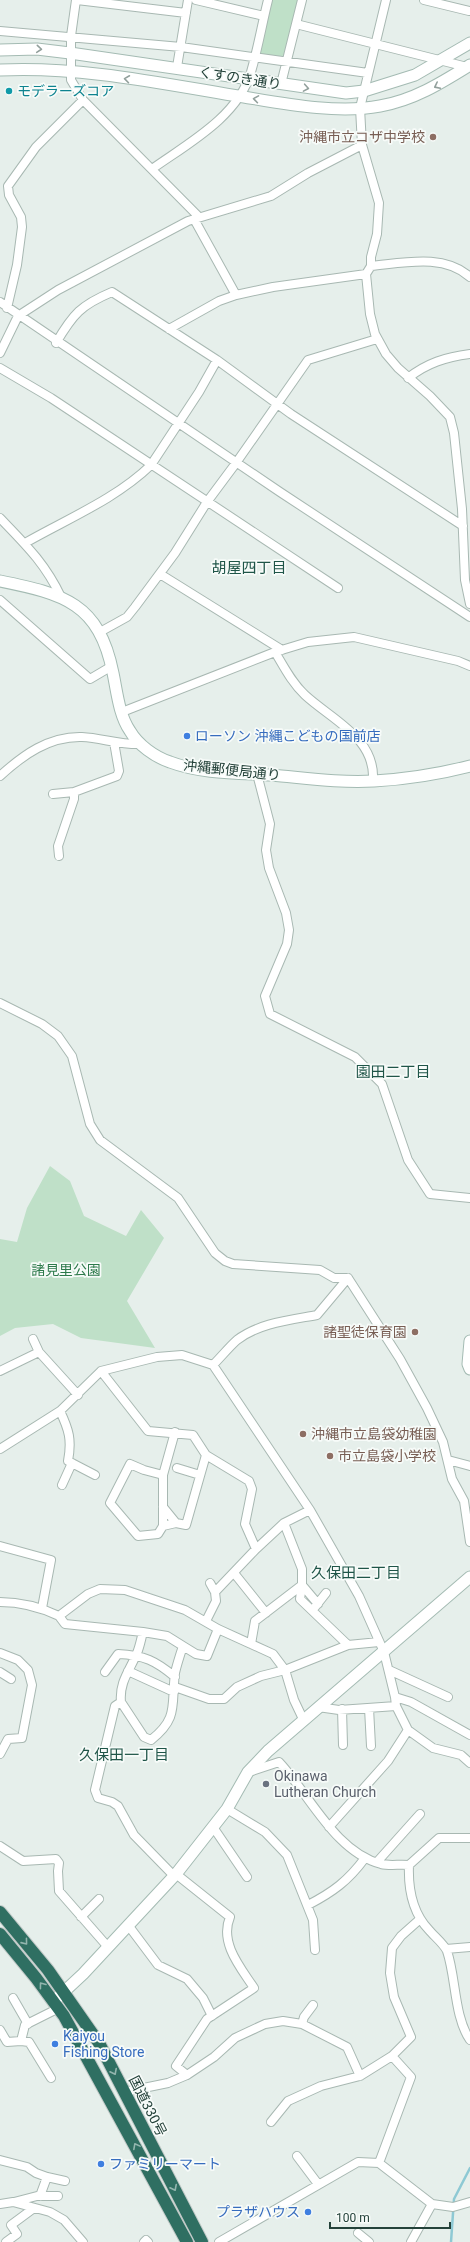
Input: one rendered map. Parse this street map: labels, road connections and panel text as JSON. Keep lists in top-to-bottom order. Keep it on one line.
{"streets":{"highway":["国道330号"],"street":["くすのき通り","沖縄郵便局通り"]},"districts":["胡屋四丁目","園田二丁目","久保田二丁目","久保田一丁目"],"parks":["諸見里公園"],"places":["モデラーズコア","沖縄市立コザ中学校","ローソン 沖縄こどもの国前店","諸聖徒保育園","沖縄市立島袋幼稚園","市立島袋小学校","Okinawa Lutheran Church","Kaiyou Fishing Store","ファミリーマート","プラザハウス"],"scale_bar":"100 m"}
